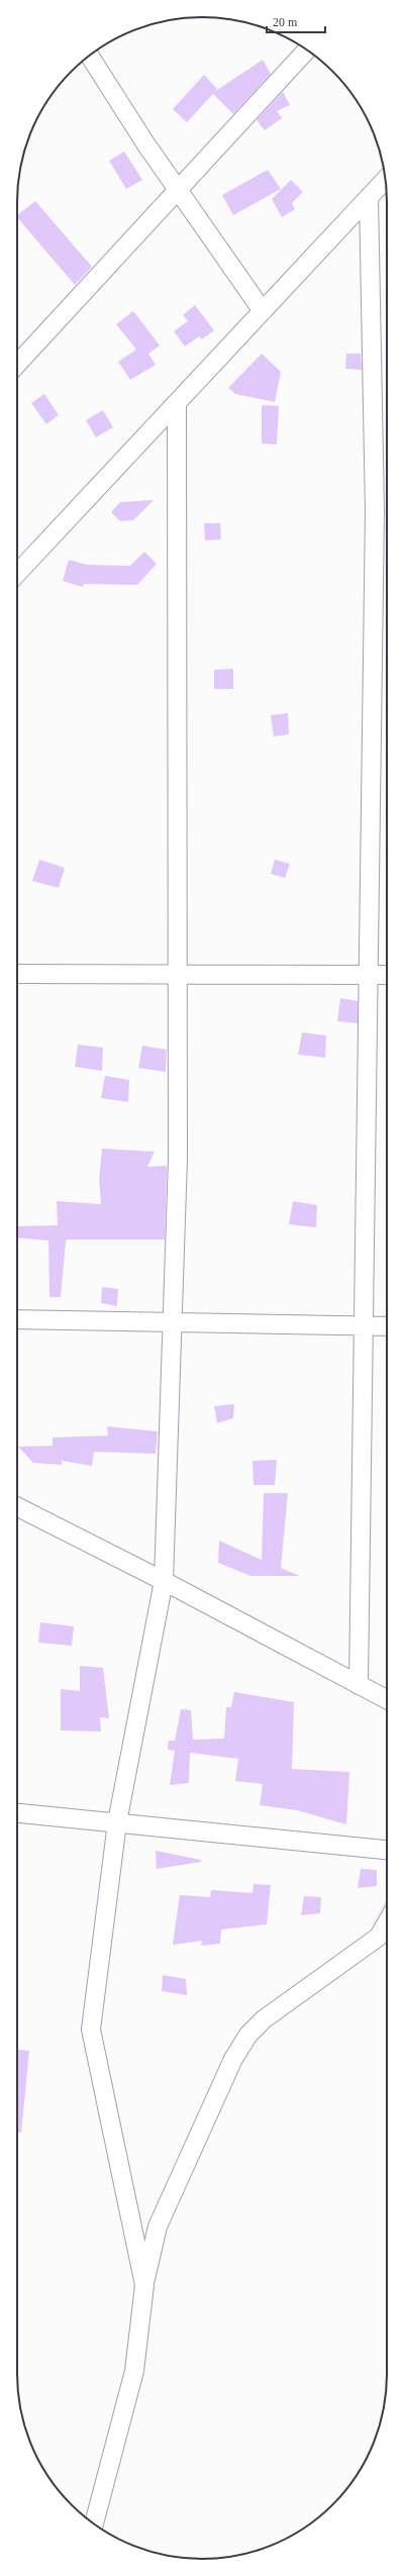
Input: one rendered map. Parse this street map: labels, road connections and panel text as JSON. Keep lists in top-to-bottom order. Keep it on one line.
{"scale_bar":"20 m"}
